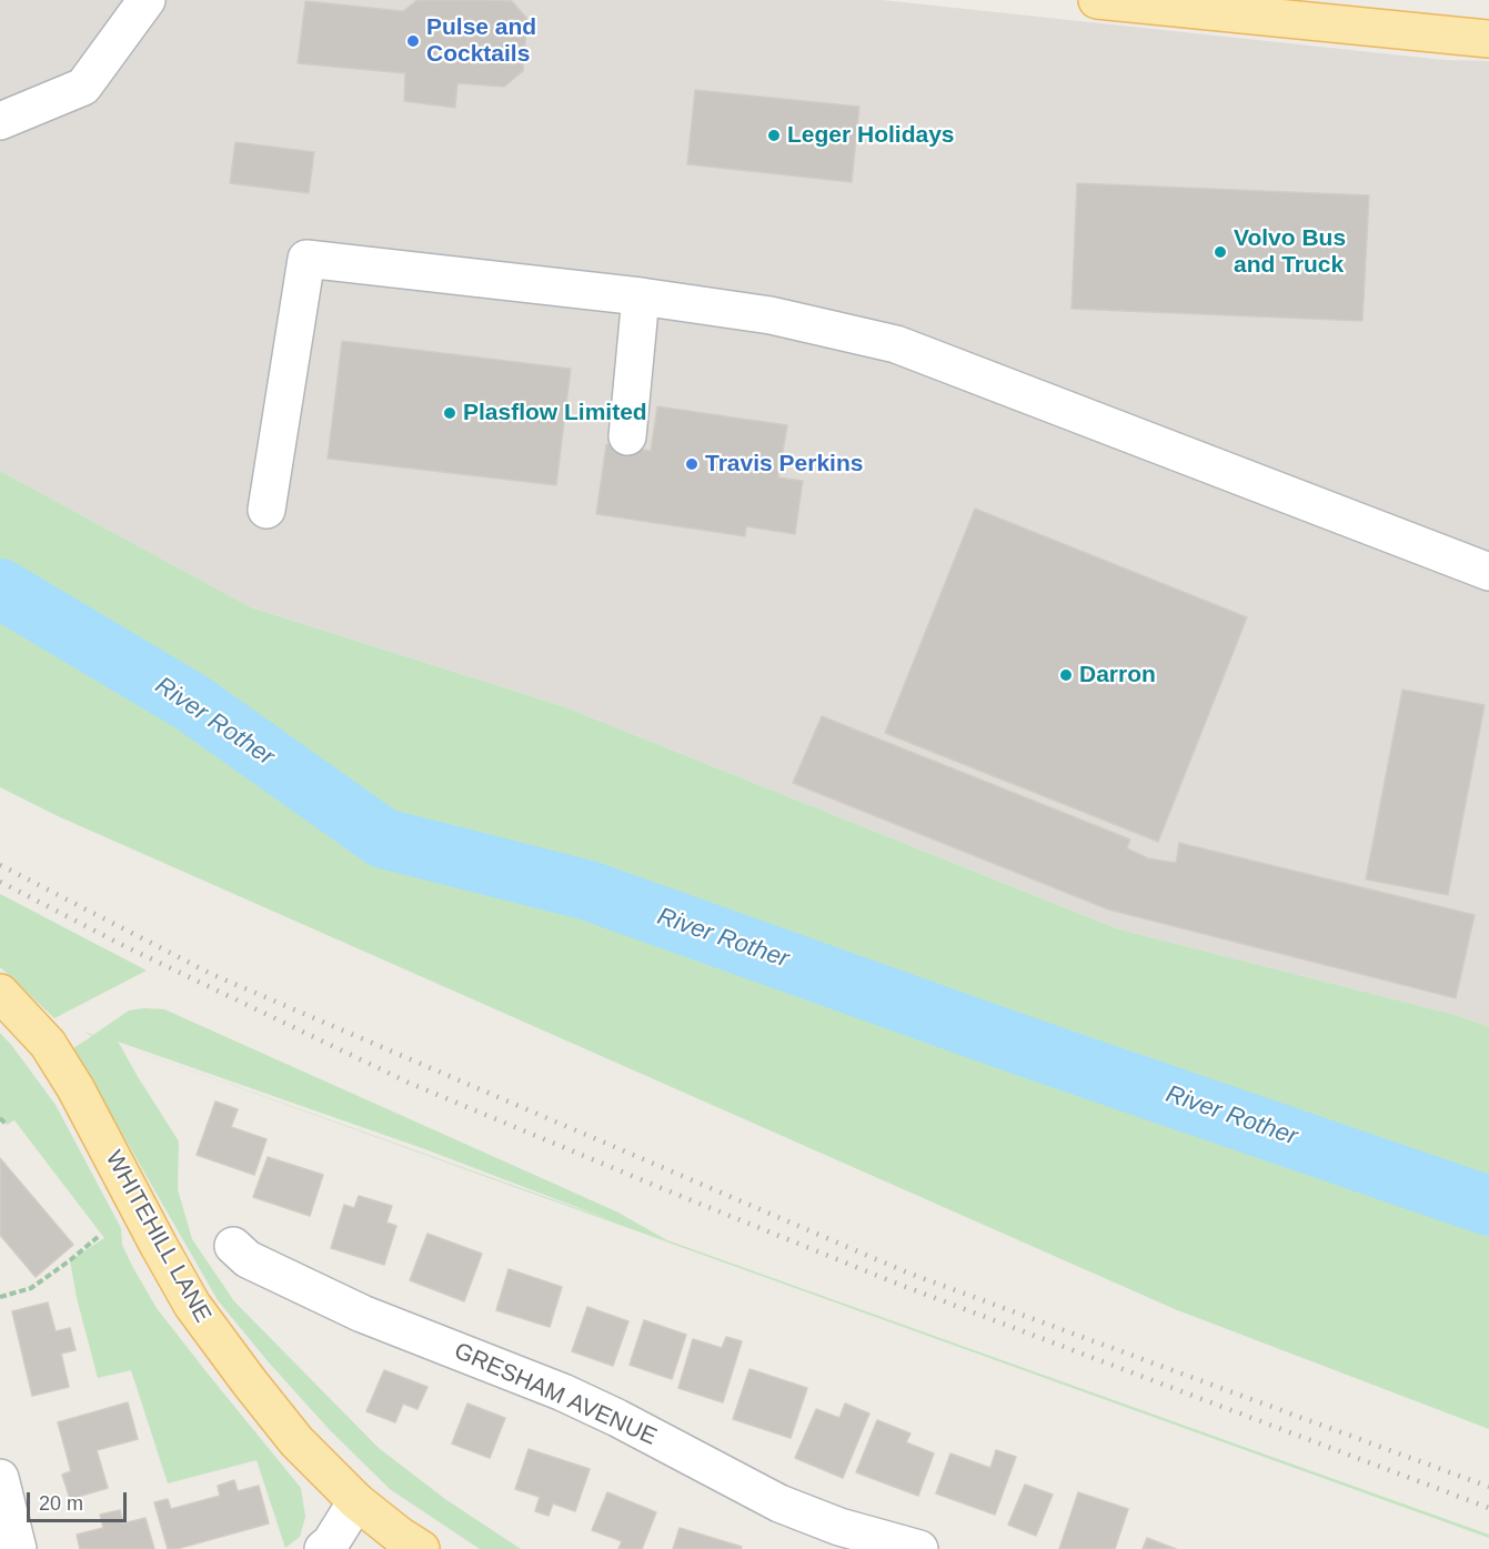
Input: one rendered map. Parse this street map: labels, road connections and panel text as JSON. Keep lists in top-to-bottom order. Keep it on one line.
{"streets":{"main road":["WHITEHILL LANE"],"street":["GRESHAM AVENUE"]},"water":["River Rother"],"places":["Pulse and Cocktails","Leger Holidays","Volvo Bus and Truck","Plasflow Limited","Travis Perkins","Darron"],"scale_bar":"20 m"}
